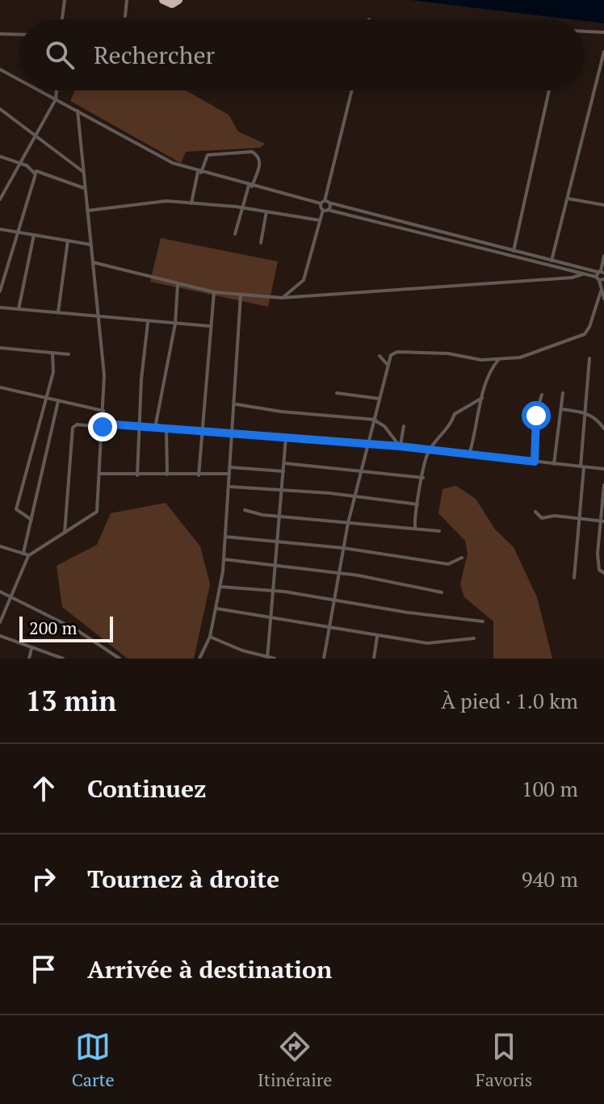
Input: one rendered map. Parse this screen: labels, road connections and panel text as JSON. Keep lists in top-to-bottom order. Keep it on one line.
{"scale_bar":"200 m","page":{"search":"Rechercher","scale":"200 m","heading":["13 min","À pied · 1.0 km"],"list":[["Continuez","100 m"],["Tournez à droite","940 m"],"Arrivée à destination"],"nav":["Carte","Itinéraire","Favoris"]}}
